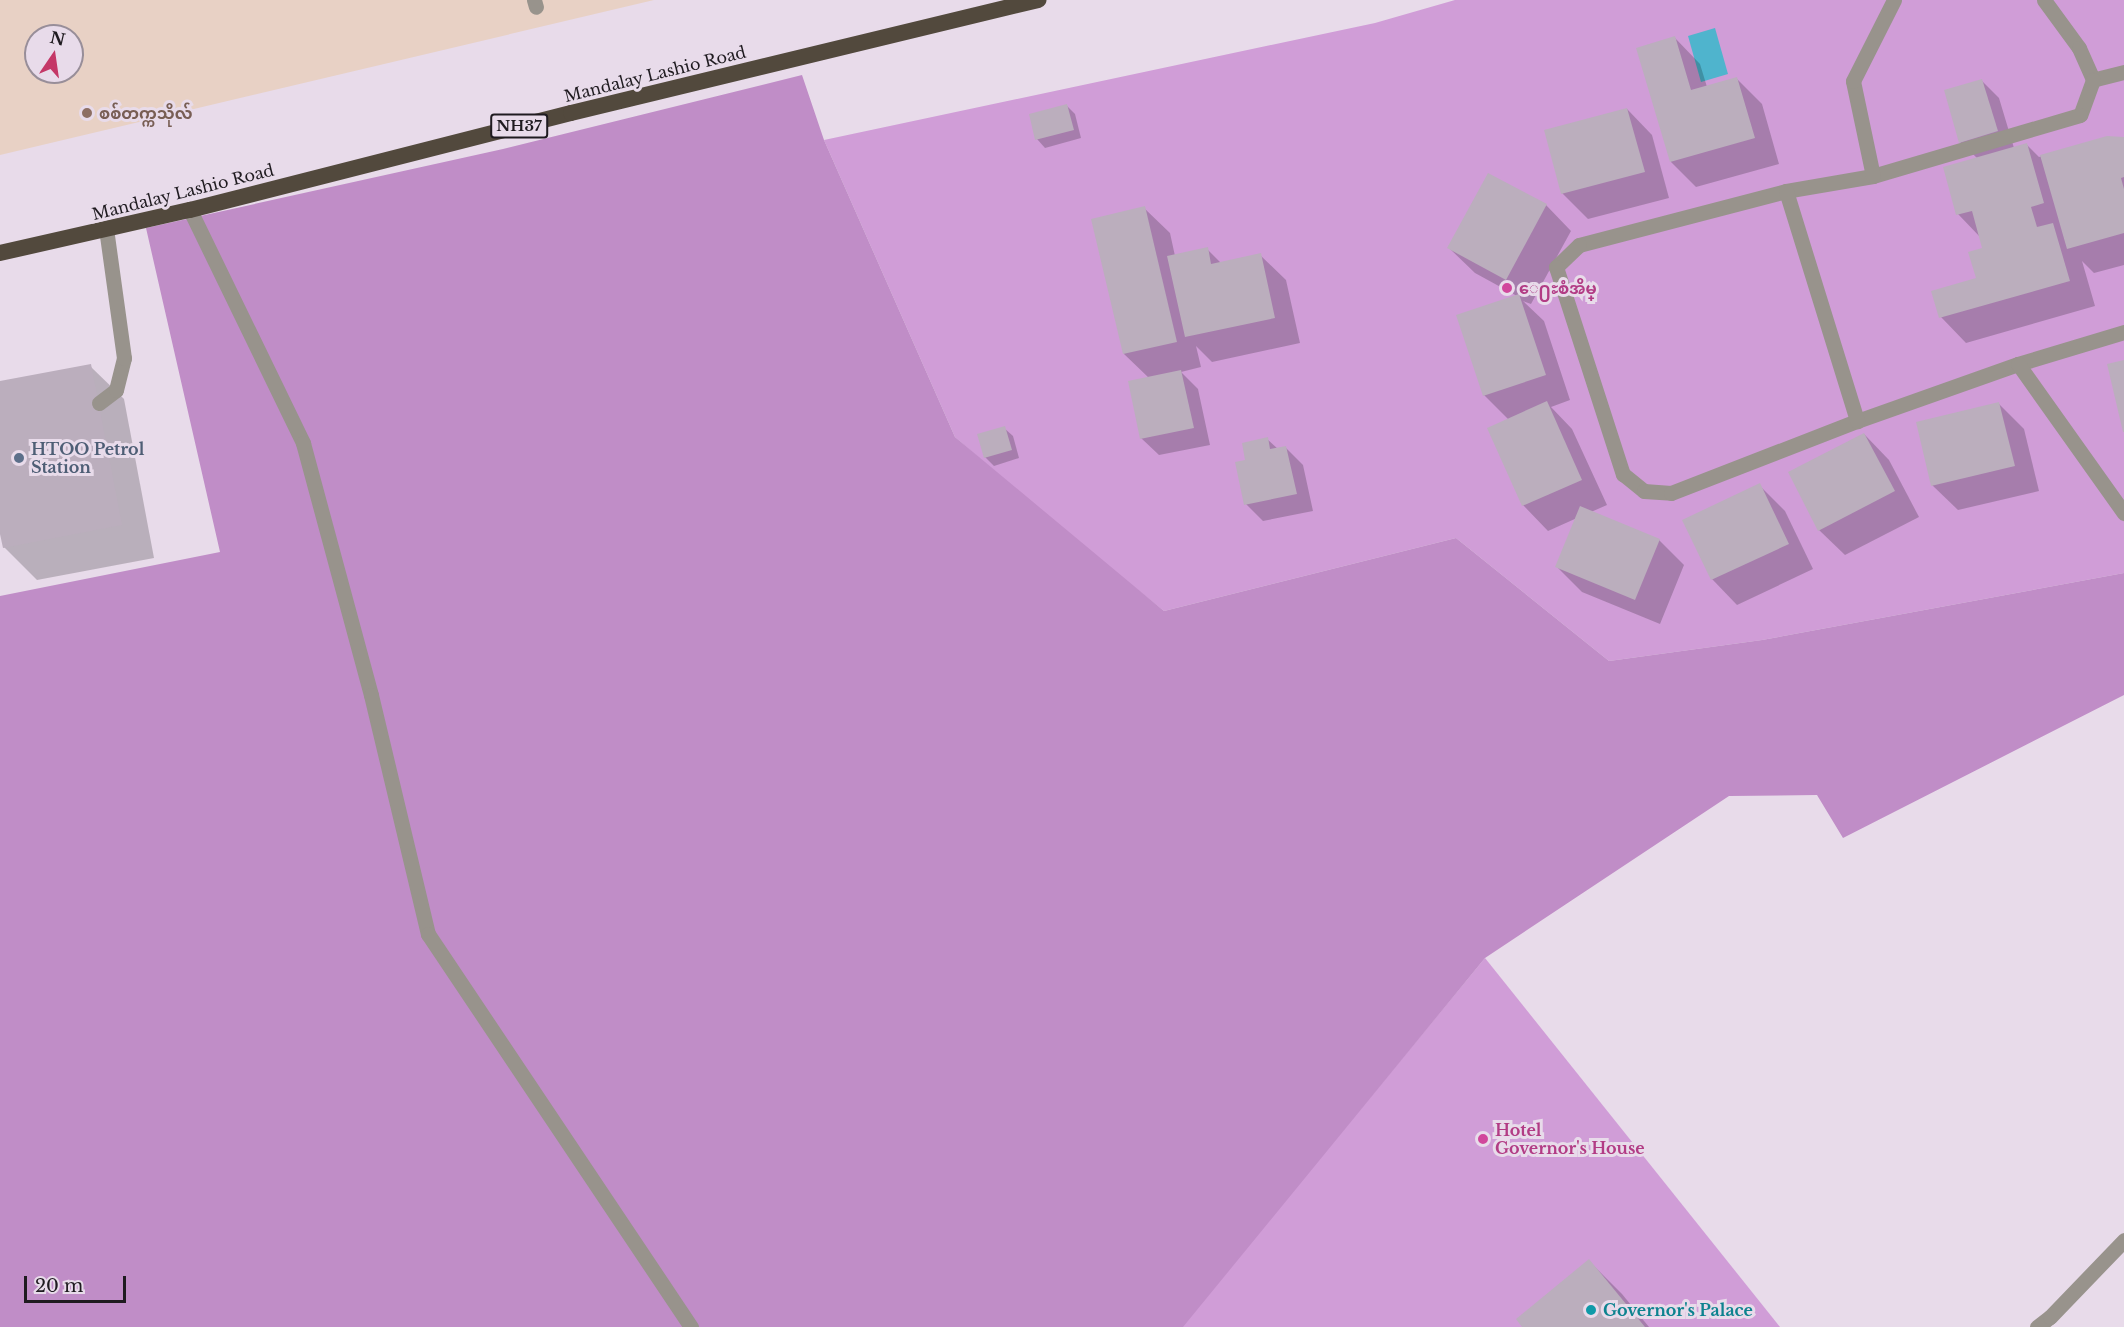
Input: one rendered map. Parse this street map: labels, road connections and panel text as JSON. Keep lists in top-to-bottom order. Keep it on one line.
{"streets":{"highway":["Mandalay Lashio Road","NH37"]},"places":["စစ်‌တက္ကသိုလ်","ေ႐ႊစံအိမ္","HTOO Petrol Station","Hotel Governor's House","Governor's Palace"],"scale_bar":"20 m","north":"top"}
